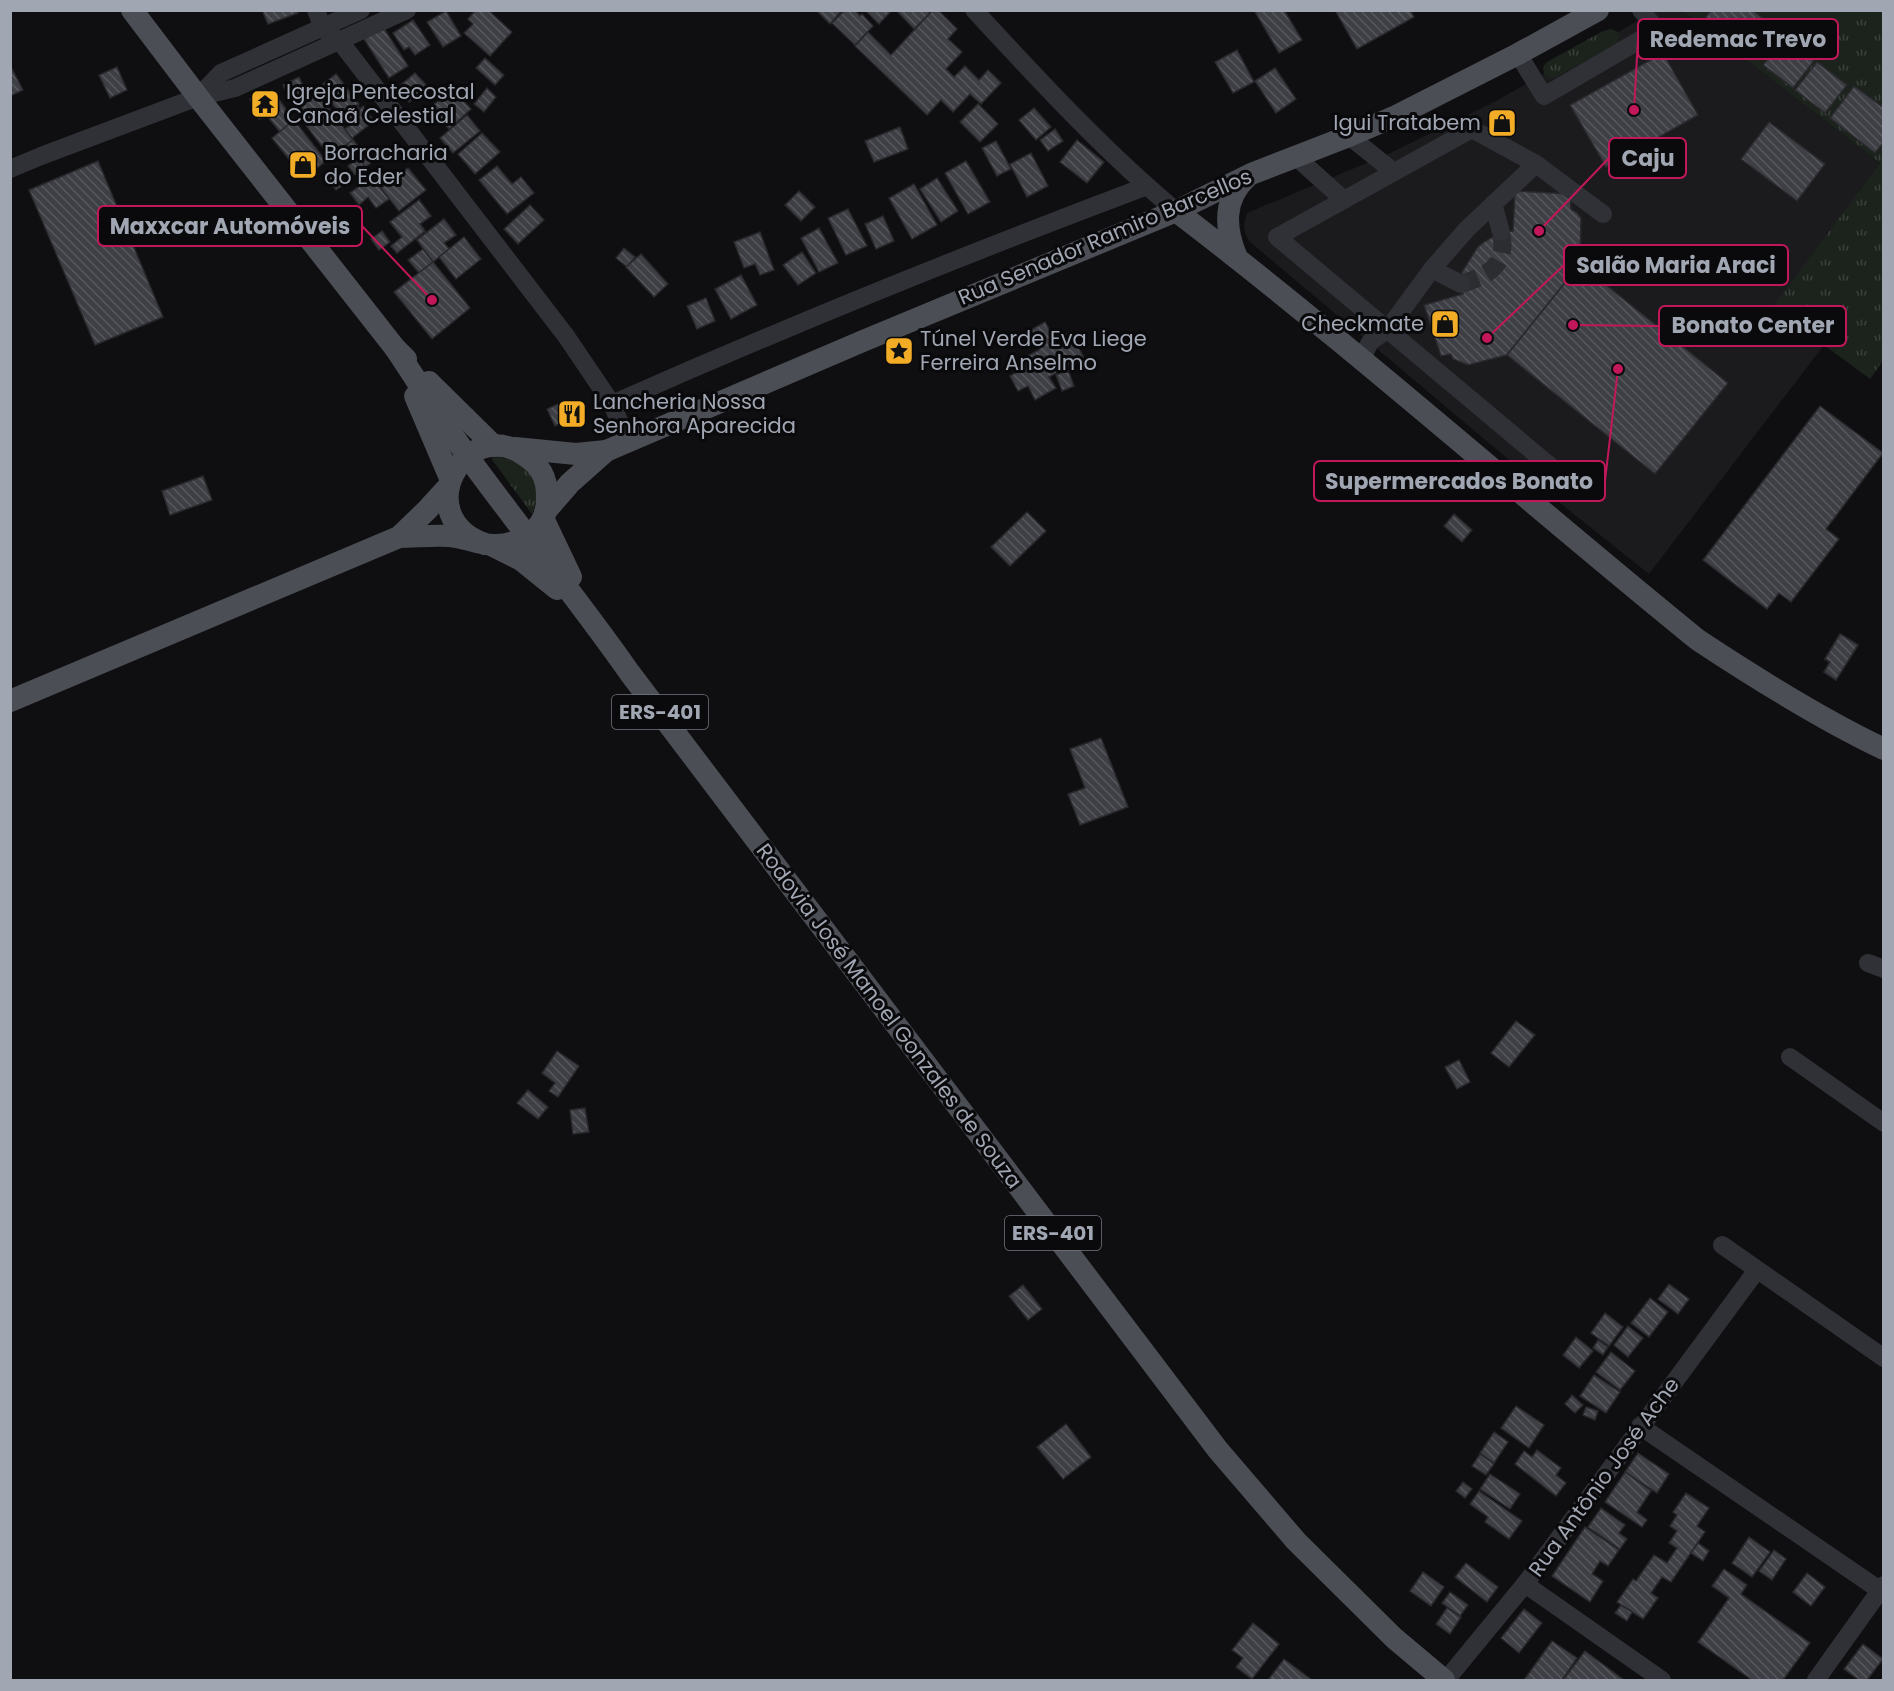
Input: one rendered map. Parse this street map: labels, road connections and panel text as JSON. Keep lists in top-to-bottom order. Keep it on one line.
{"streets":{"main road":["Rua Senador Ramiro Barcellos","ERS-401","Rodovia José Manoel Gonzales de Souza"],"street":["Rua Antônio José Ache"]},"crossings":[["Rua Senador Ramiro Barcellos","Rodovia José Manoel Gonzales de Souza"],["ERS-401","Rodovia José Manoel Gonzales de Souza"],["Rodovia José Manoel Gonzales de Souza","Rua Antônio José Ache"]],"places":{"temple":["Igreja Pentecostal Canaã Celestial"],"other":["Redemac Trevo","Caju","Maxxcar Automóveis","Bonato Center","Salão Maria Araci","Supermercados Bonato"],"shop":["Igui Tratabem","Borracharia do Eder","Checkmate"],"place":["Túnel Verde Eva Liege Ferreira Anselmo"],"restaurant":["Lancheria Nossa Senhora Aparecida"]}}
